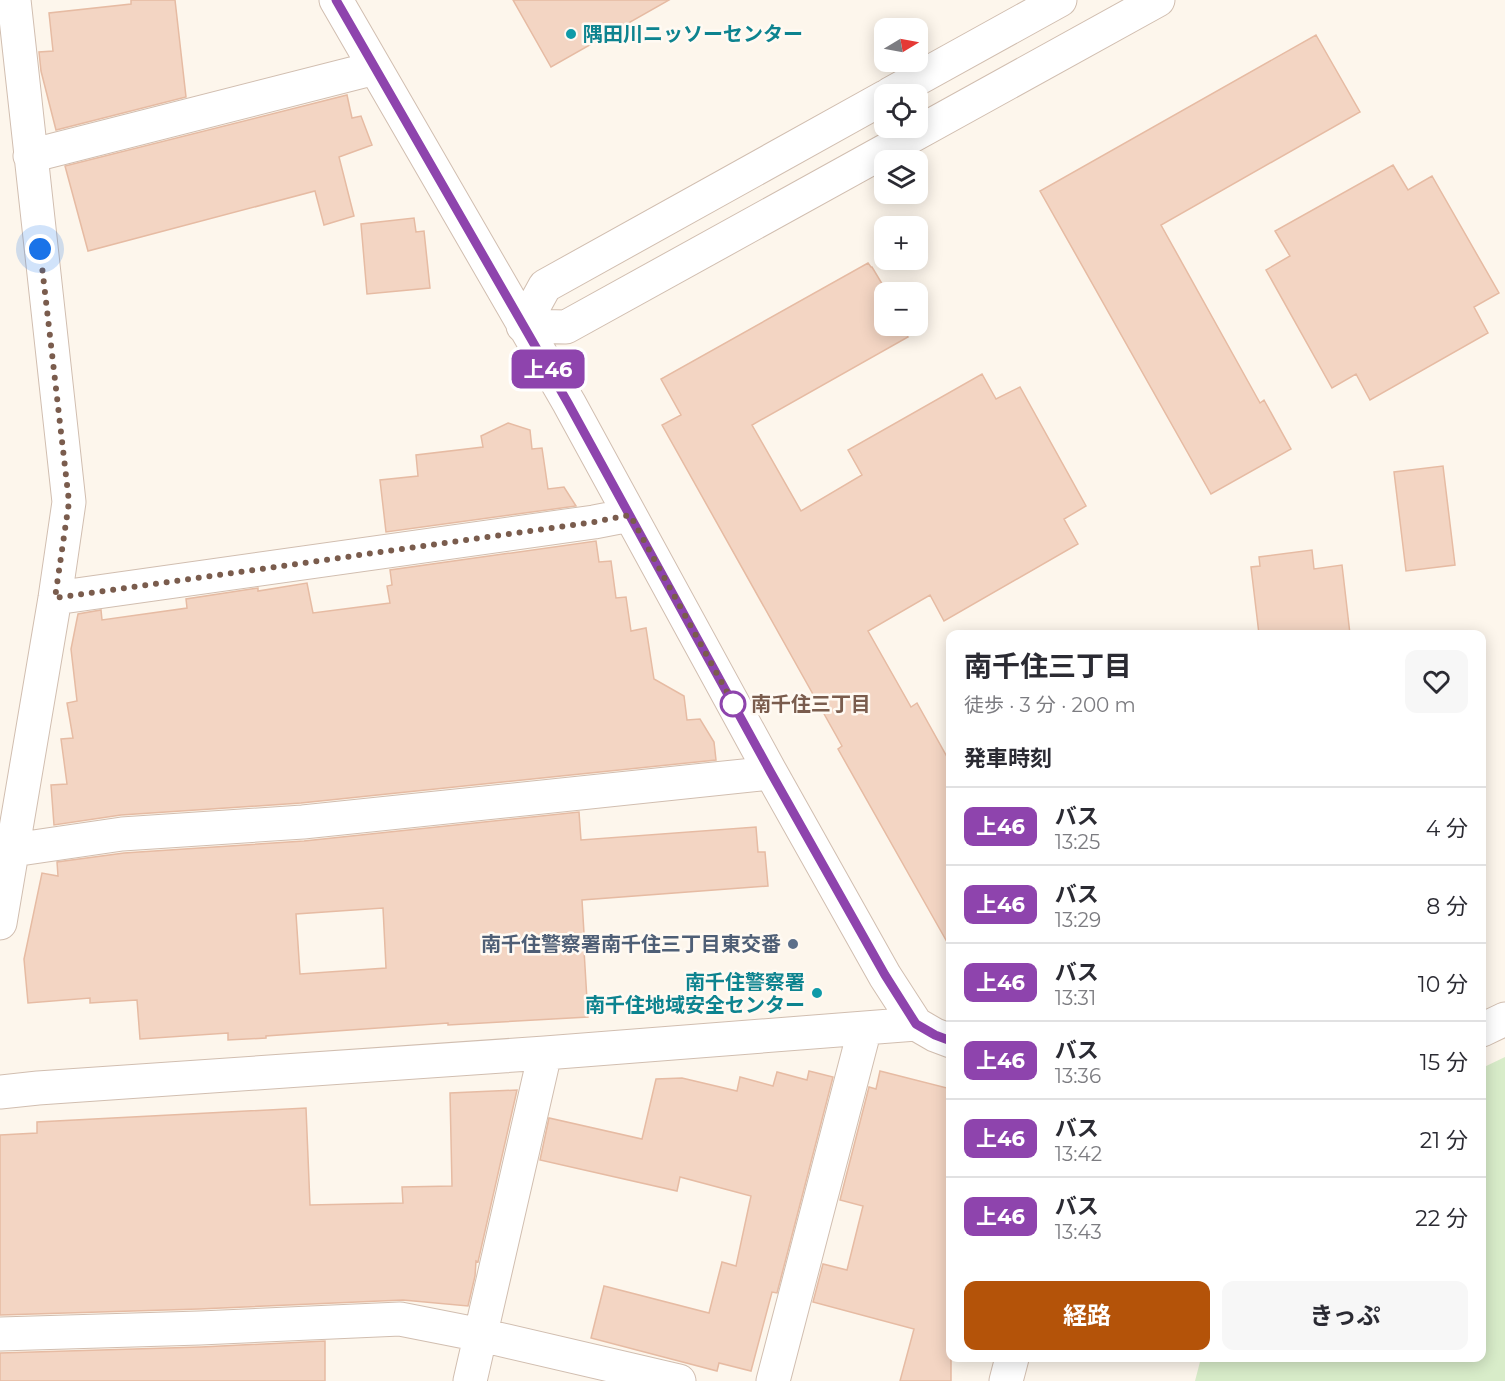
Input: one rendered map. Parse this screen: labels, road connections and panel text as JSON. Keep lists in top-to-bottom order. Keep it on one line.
{"places":["隅田川ニッソーセンター","南千住三丁目","南千住警察署南千住三丁目東交番","南千住警察署 南千住地域安全センター"],"lines":["bus line 上46"],"north":"right","page":{"on_map":"上46","map_buttons":["+","−"],"heading":[["南千住三丁目","徒歩 · 3 分 · 200 m"],"発車時刻"],"list":[{"mark":"上46","name":"バス","note":"13:25","value":"4 分"},{"mark":"上46","name":"バス","note":"13:29","value":"8 分"},{"mark":"上46","name":"バス","note":"13:31","value":"10 分"},{"mark":"上46","name":"バス","note":"13:36","value":"15 分"},{"mark":"上46","name":"バス","note":"13:42","value":"21 分"},{"mark":"上46","name":"バス","note":"13:43","value":"22 分"}],"buttons":["経路","きっぷ"]}}
